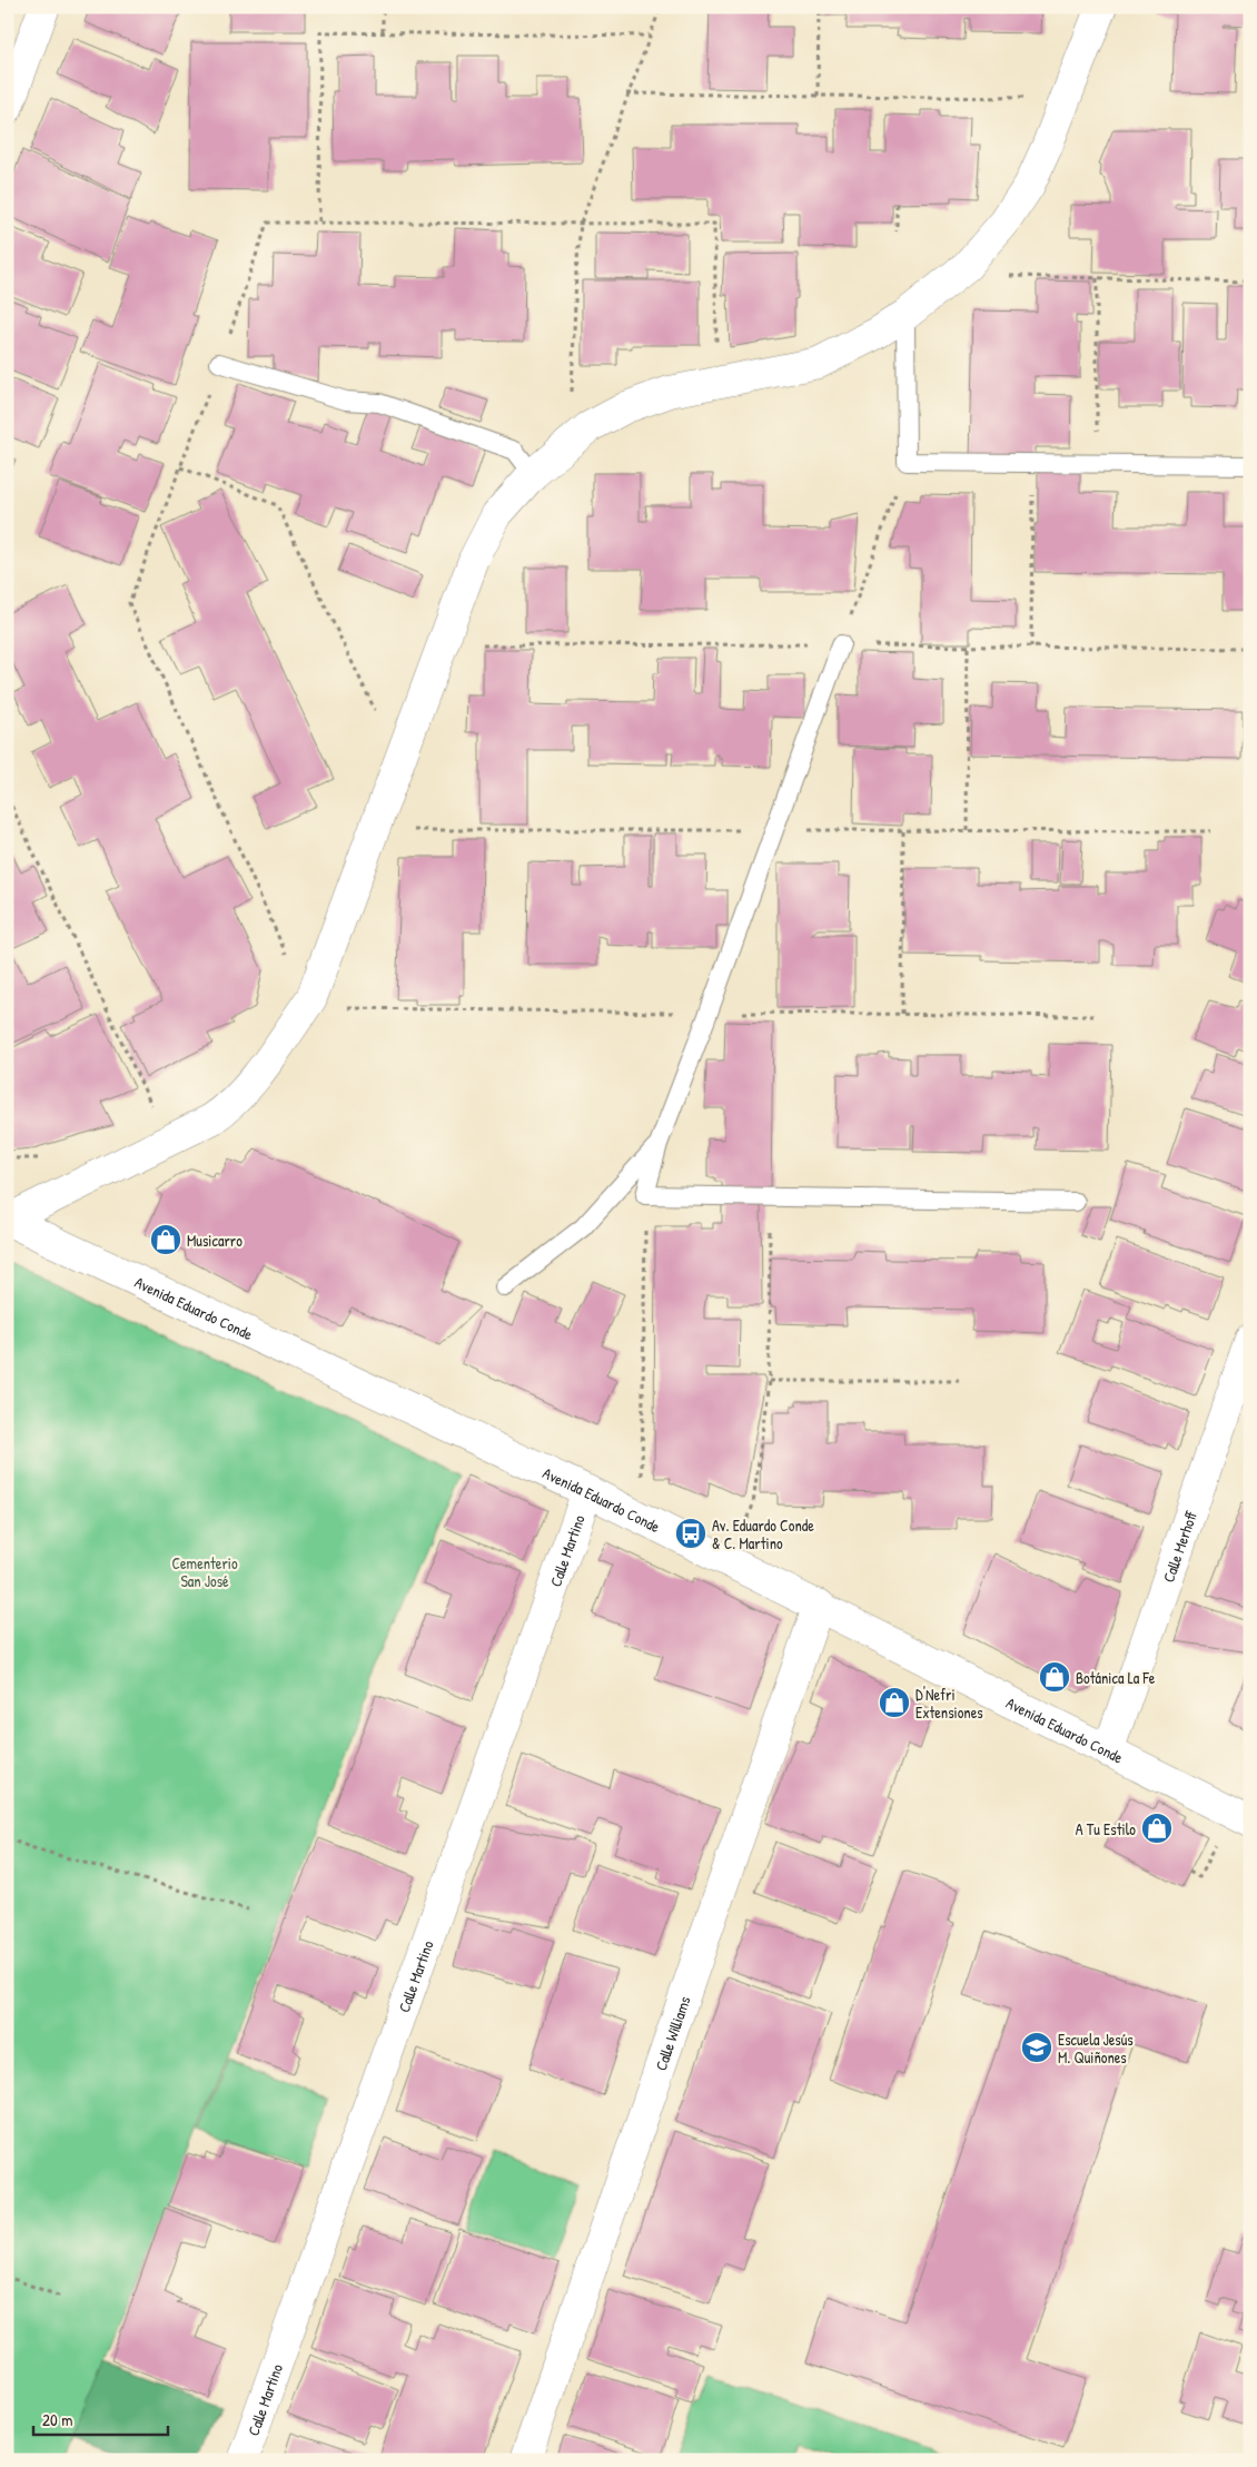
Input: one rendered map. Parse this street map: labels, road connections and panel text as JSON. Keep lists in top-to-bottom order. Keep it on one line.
{"streets":{"street":["Avenida Eduardo Conde","Calle Merhoff","Calle Martino","Calle Williams"]},"crossings":[["Avenida Eduardo Conde","Calle Merhoff"],["Avenida Eduardo Conde","Calle Martino"],["Avenida Eduardo Conde","Calle Williams"]],"parks":["Cementerio San José"],"places":{"shop":["Musicarro","Botánica La Fe","D'Nefri Extensiones","A Tu Estilo"],"bus stop":["Av. Eduardo Conde & C. Martino"],"school or university":["Escuela Jesús M. Quiñones"]},"scale_bar":"20 m"}
